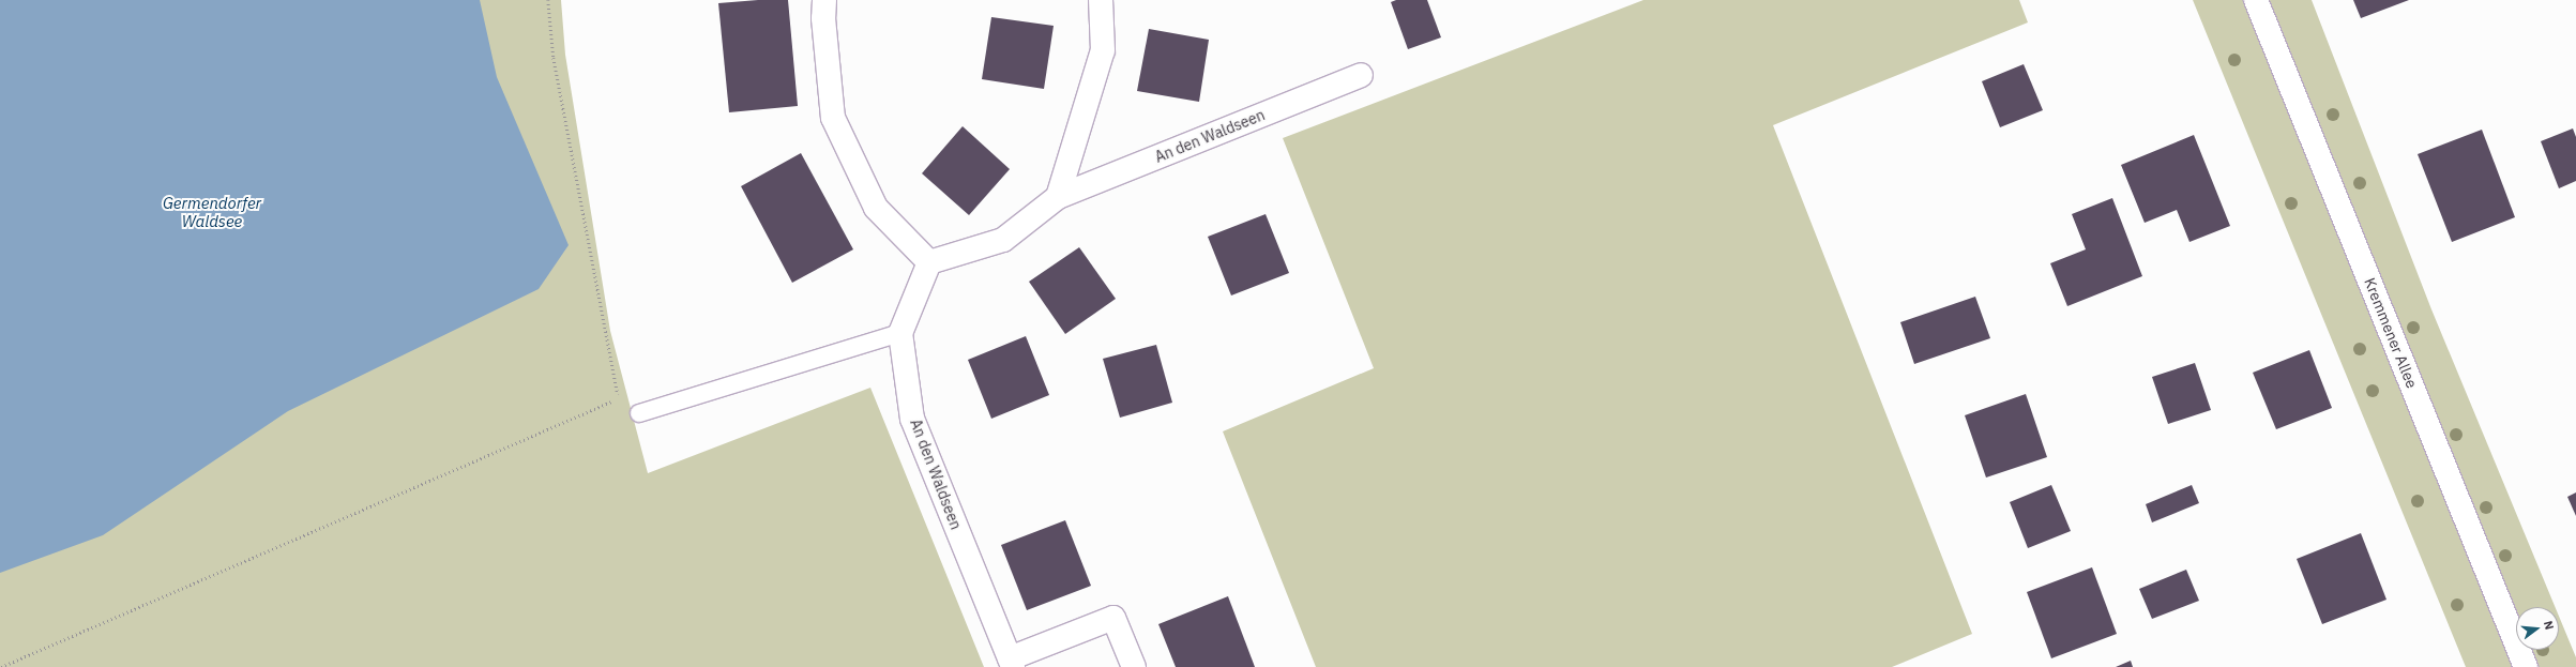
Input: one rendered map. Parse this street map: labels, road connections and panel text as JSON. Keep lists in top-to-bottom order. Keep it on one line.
{"streets":{"street":["An den Waldseen","Kremmener Allee"]},"water":["Germendorfer Waldsee"],"north":"right"}
